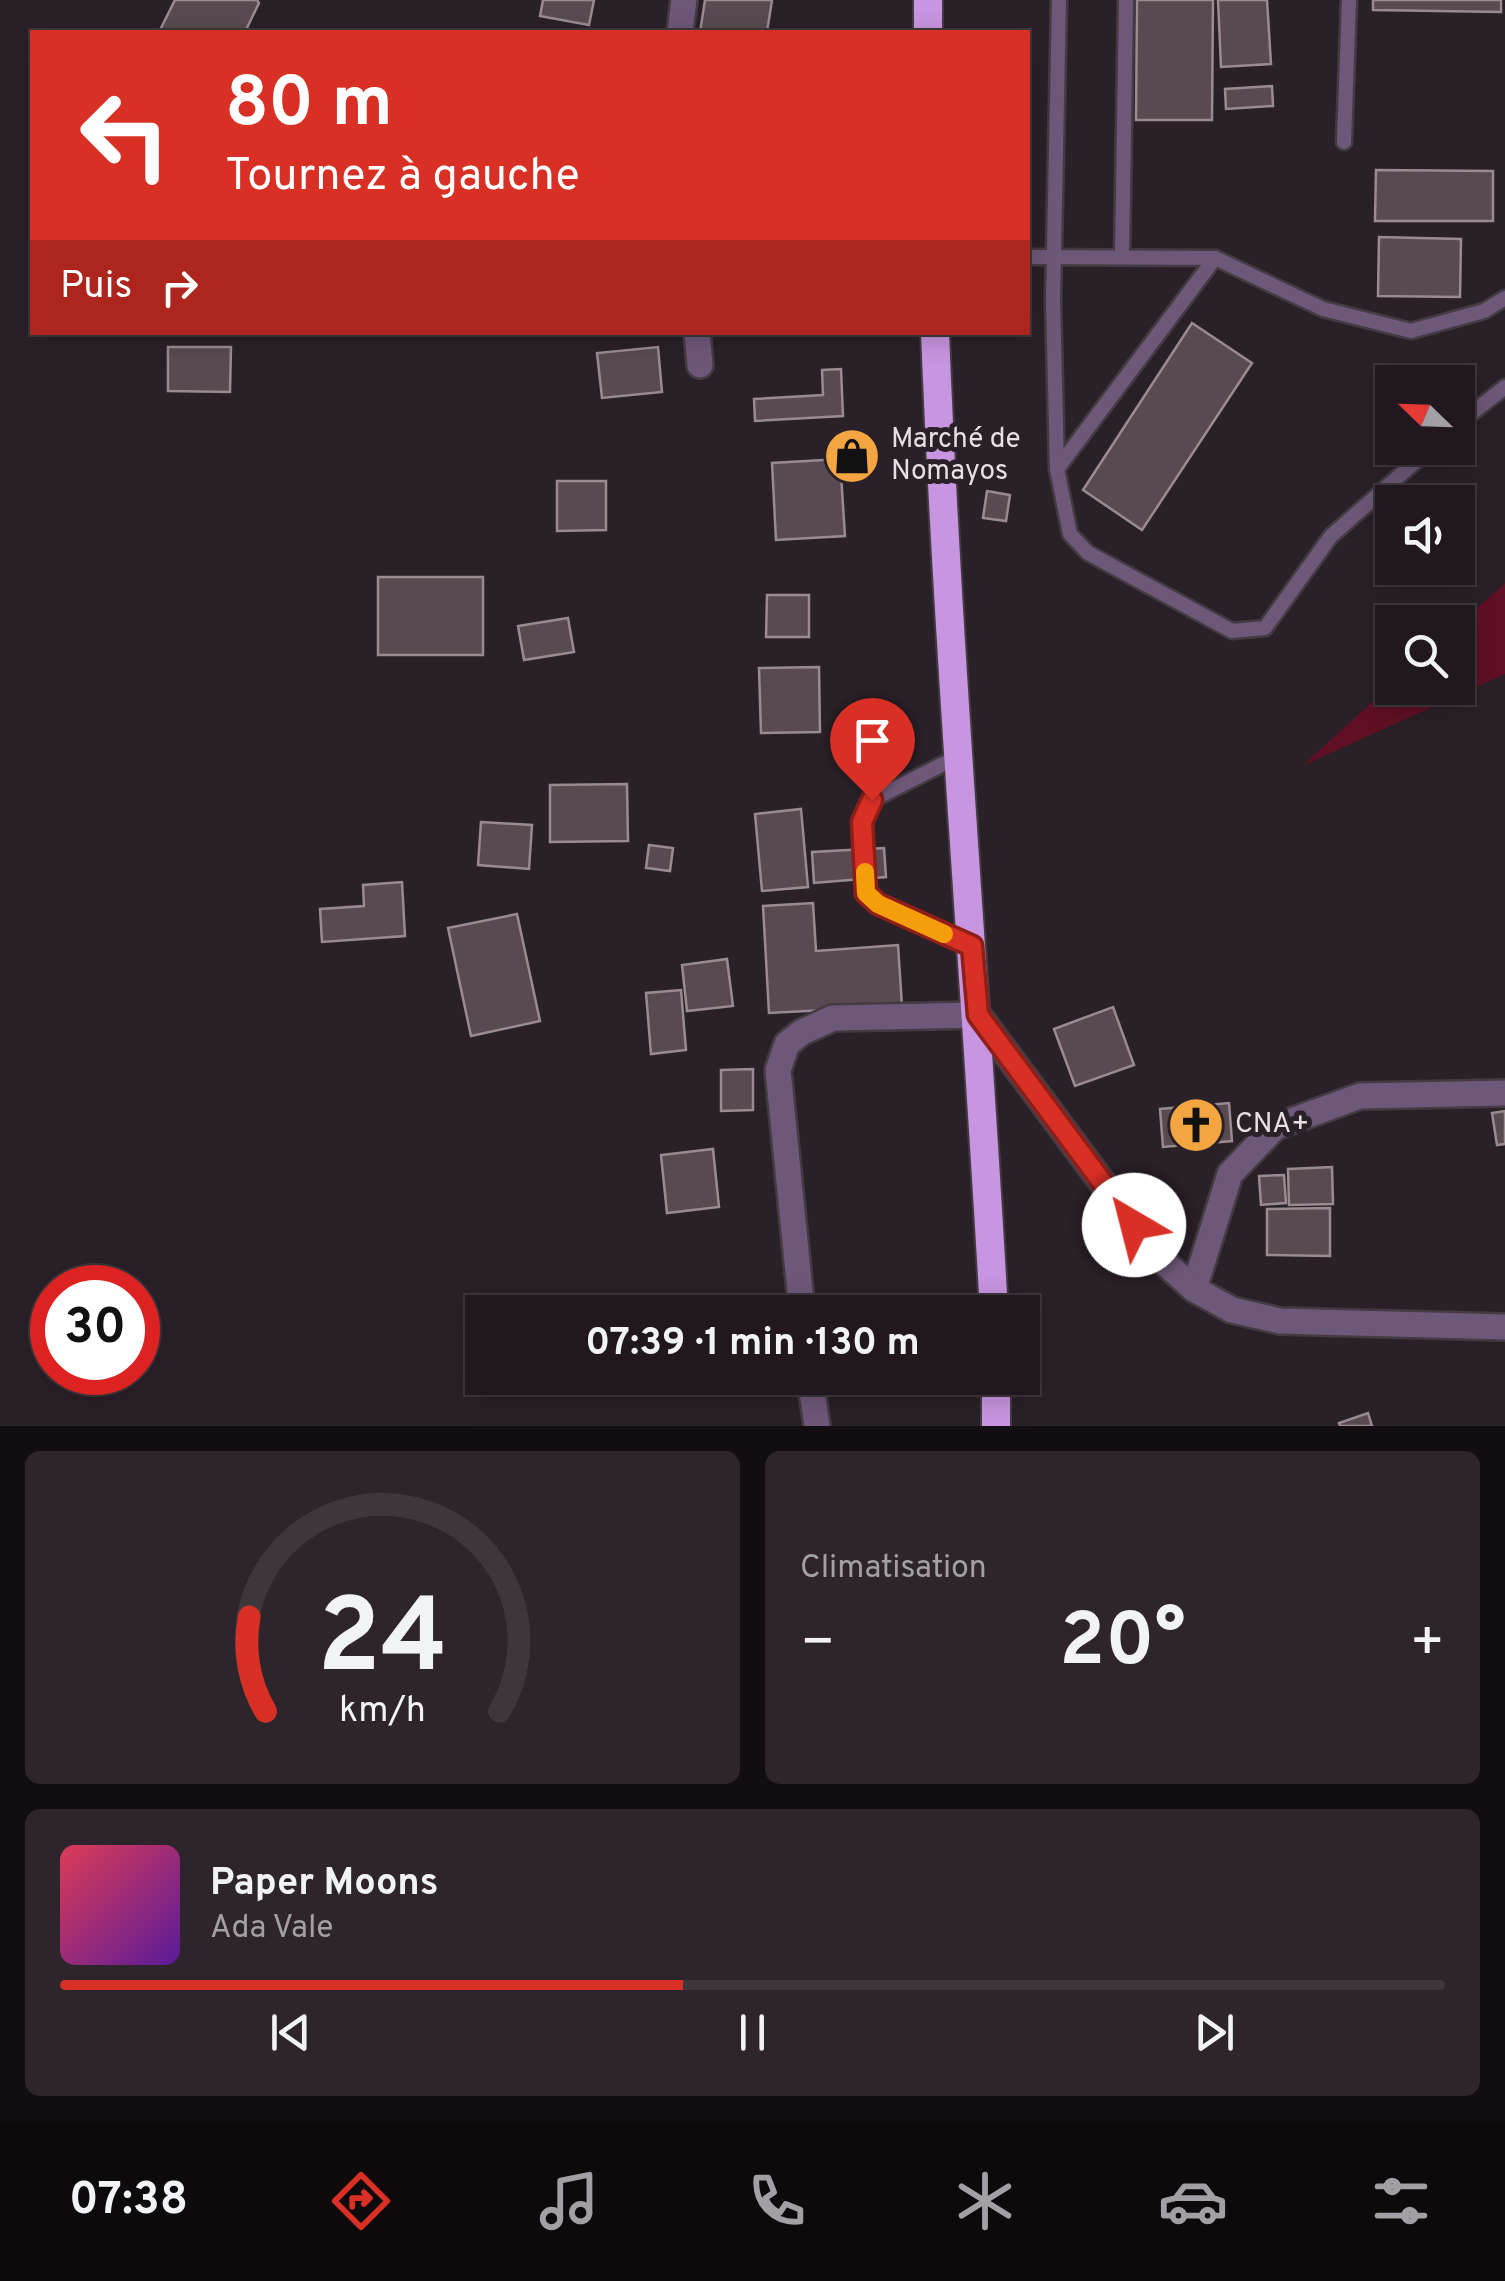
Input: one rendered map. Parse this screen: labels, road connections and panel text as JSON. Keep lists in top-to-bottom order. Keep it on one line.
{"places":{"shop":["Marché de Nomayos"],"church":["CNA+"]},"north":"top left","page":{"turn":["80 m","Tournez à gauche"],"then":"Puis","limit":"30","trip":"07:39 · 1 min · 130 m","tile":"Climatisation","heat":["−","20°","+"],"song":["Paper Moons","Ada Vale"],"tabs":"07:38","gauge":["24","km/h"]}}
